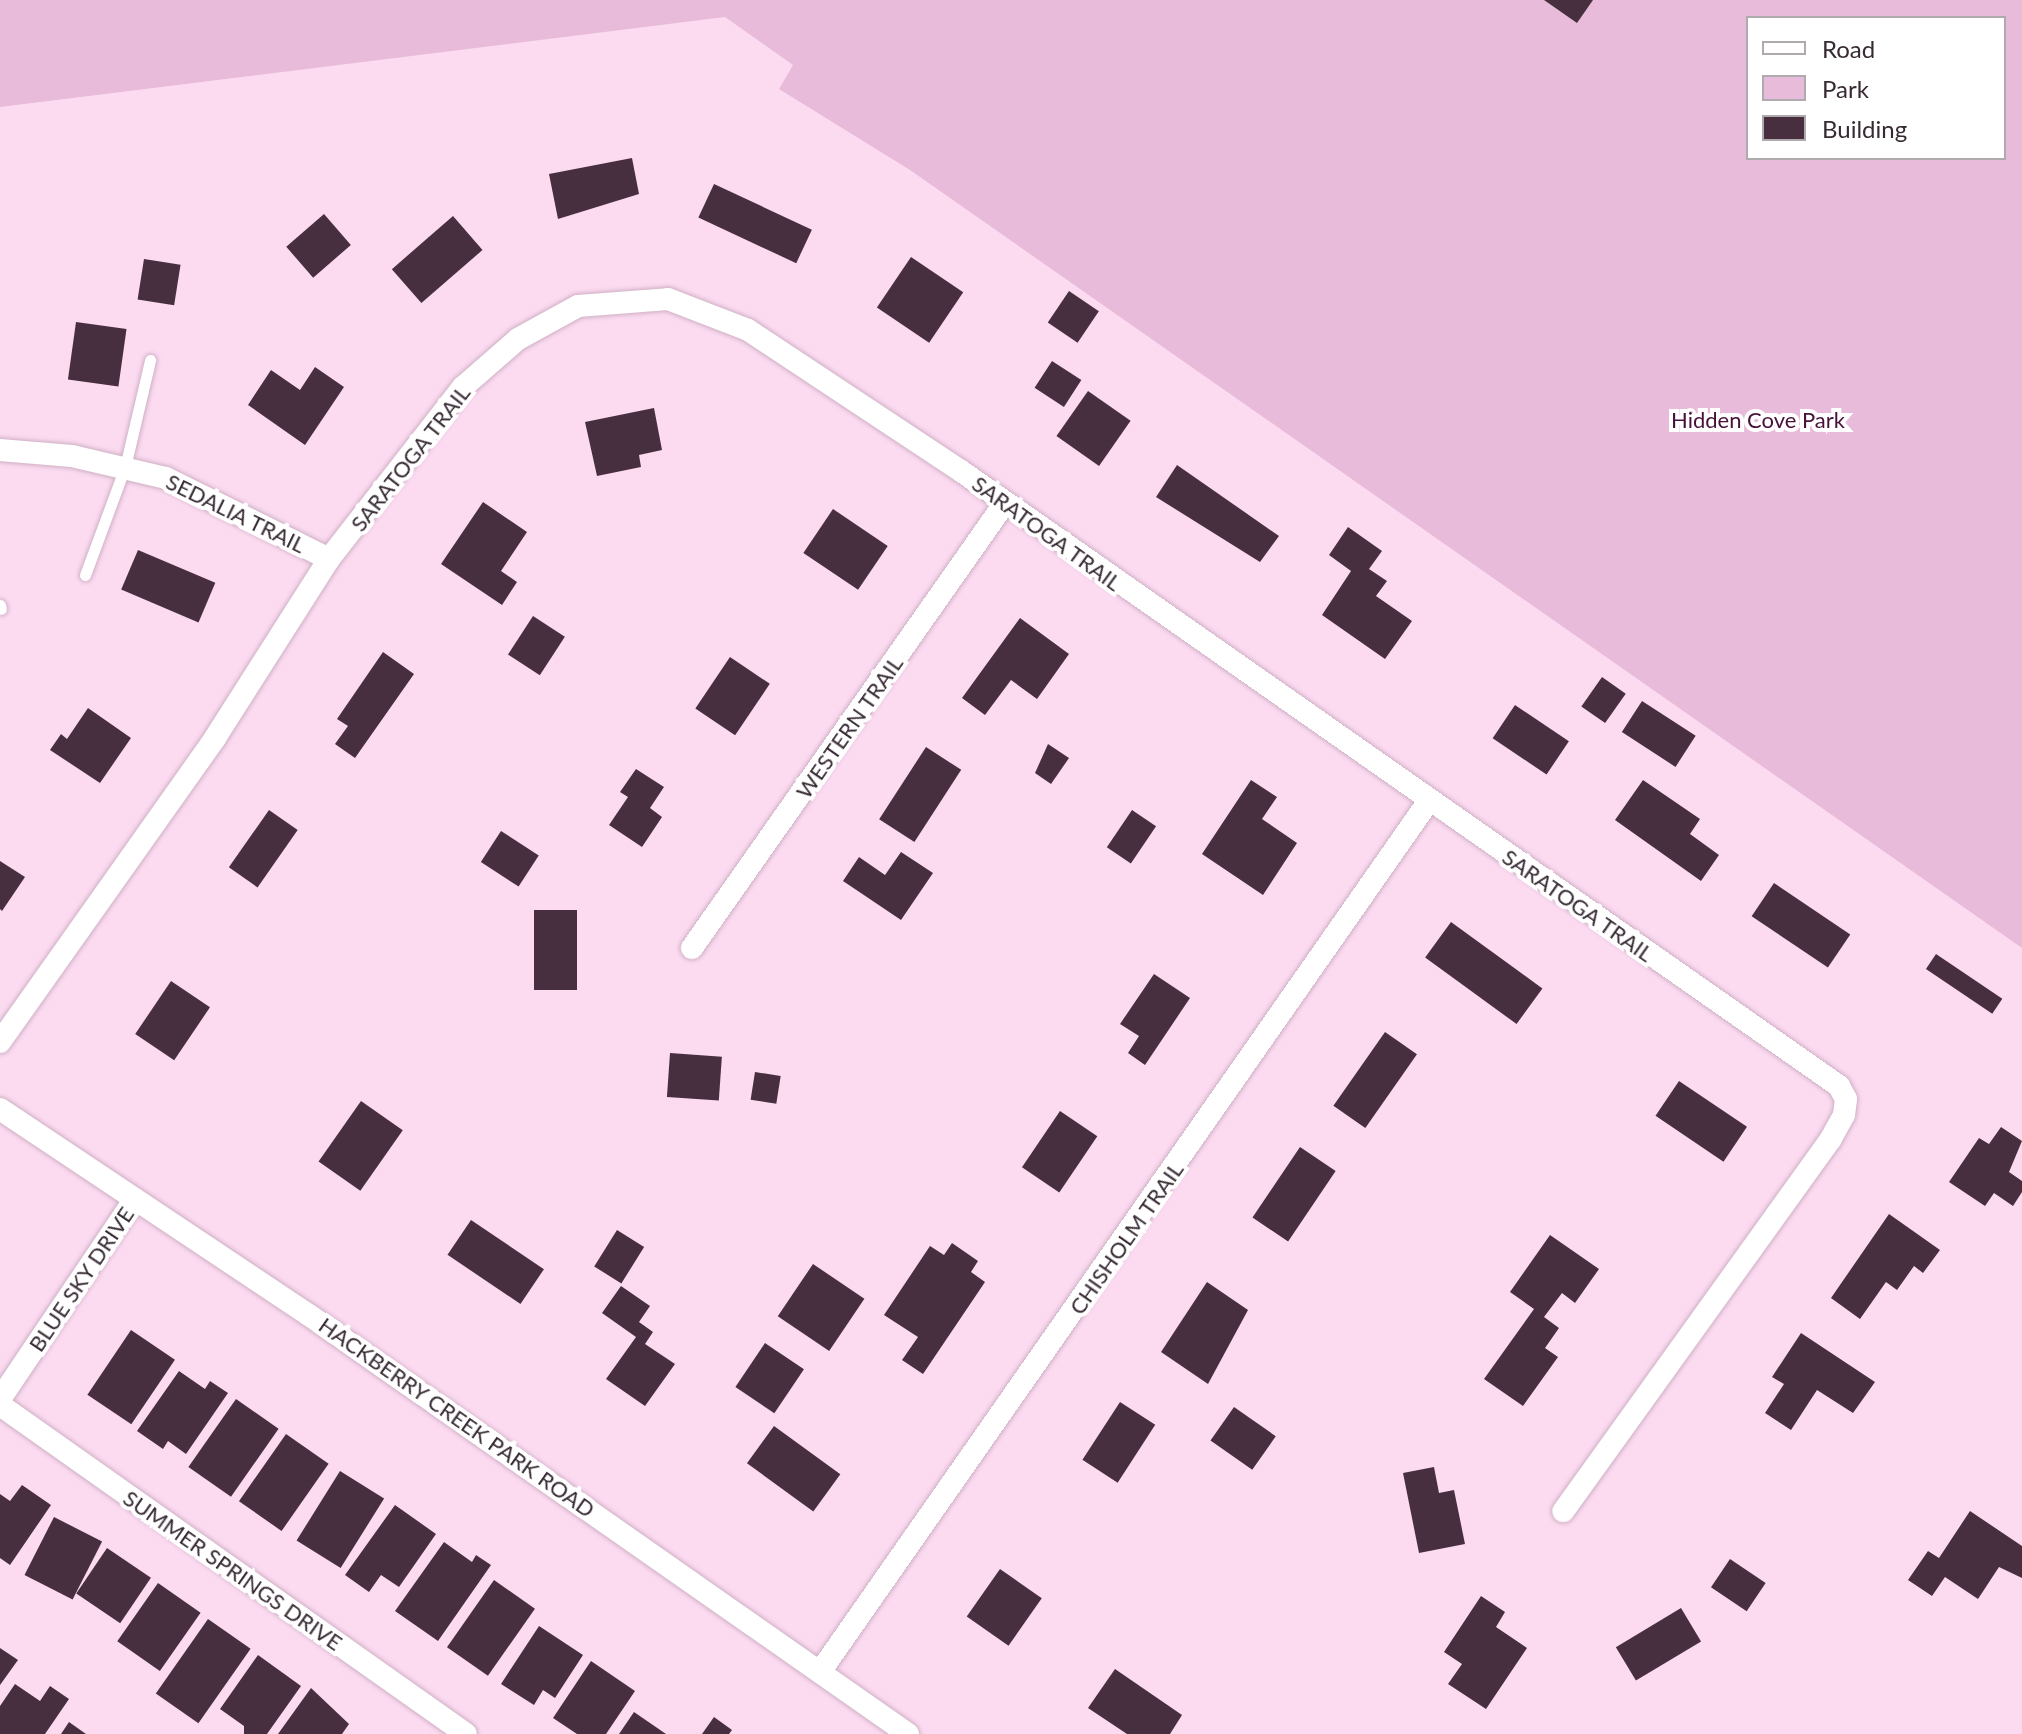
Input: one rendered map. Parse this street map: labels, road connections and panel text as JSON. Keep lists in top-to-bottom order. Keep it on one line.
{"streets":{"street":["SARATOGA TRAIL","SEDALIA TRAIL","WESTERN TRAIL","CHISHOLM TRAIL","BLUE SKY DRIVE","HACKBERRY CREEK PARK ROAD","SUMMER SPRINGS DRIVE"]},"crossings":[["SARATOGA TRAIL","SEDALIA TRAIL"],["SARATOGA TRAIL","WESTERN TRAIL"],["SARATOGA TRAIL","CHISHOLM TRAIL"],["CHISHOLM TRAIL","HACKBERRY CREEK PARK ROAD"],["BLUE SKY DRIVE","HACKBERRY CREEK PARK ROAD"],["BLUE SKY DRIVE","SUMMER SPRINGS DRIVE"]],"parks":["Hidden Cove Park"],"legend":["Road","Park","Building"]}
